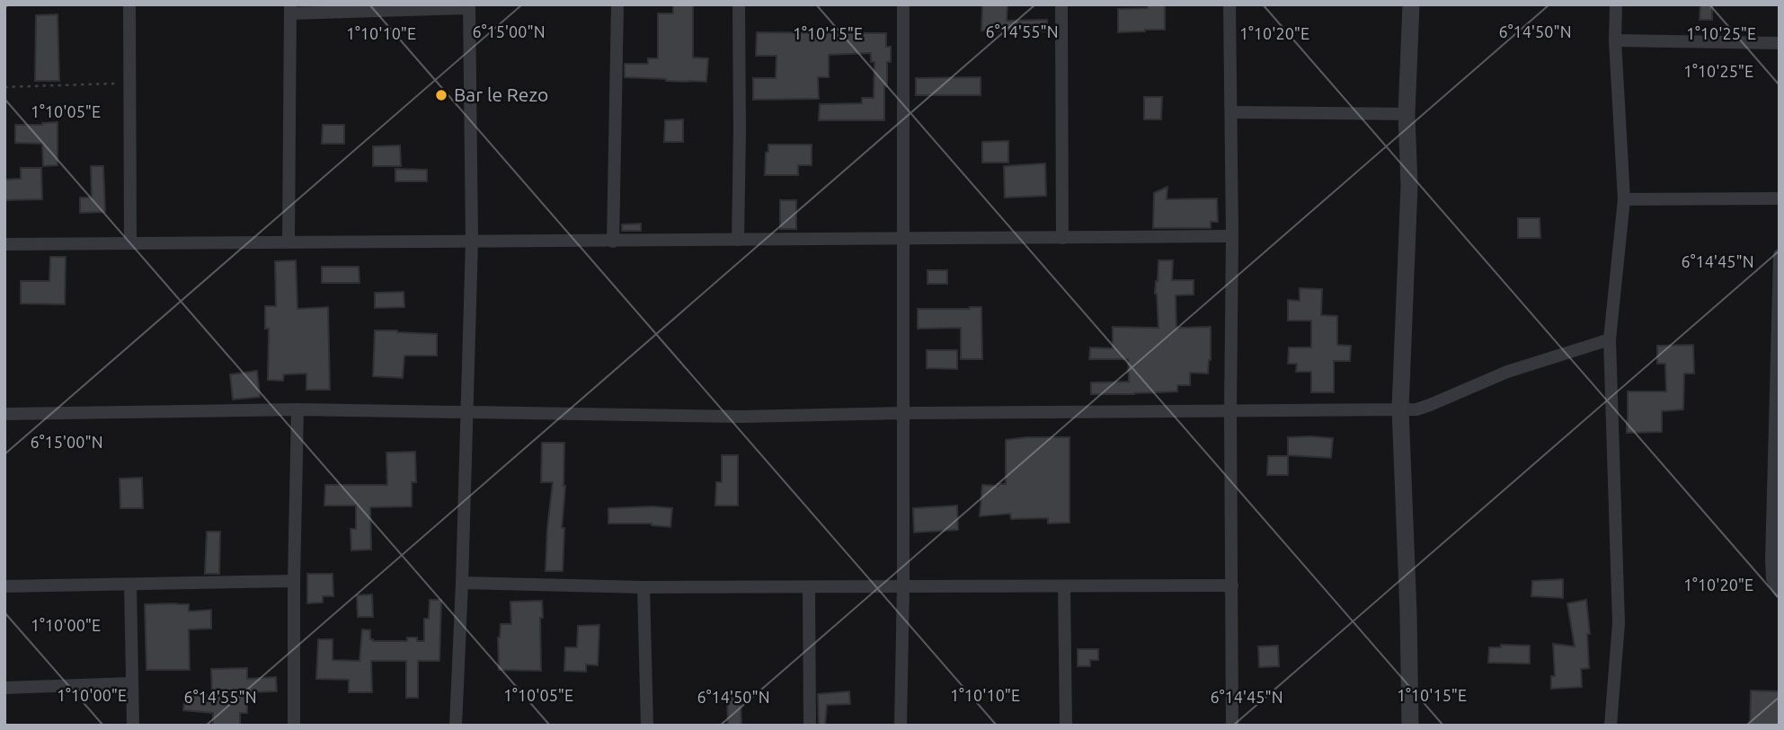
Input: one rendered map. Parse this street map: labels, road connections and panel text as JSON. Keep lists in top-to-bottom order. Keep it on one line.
{"places":["Bar le Rezo"],"coordinates":["6°15'00\"N","6°14'55\"N","6°14'50\"N","1°10'10\"E","1°10'15\"E","1°10'20\"E","1°10'25\"E","1°10'05\"E","6°14'45\"N","1°10'00\"E"]}
